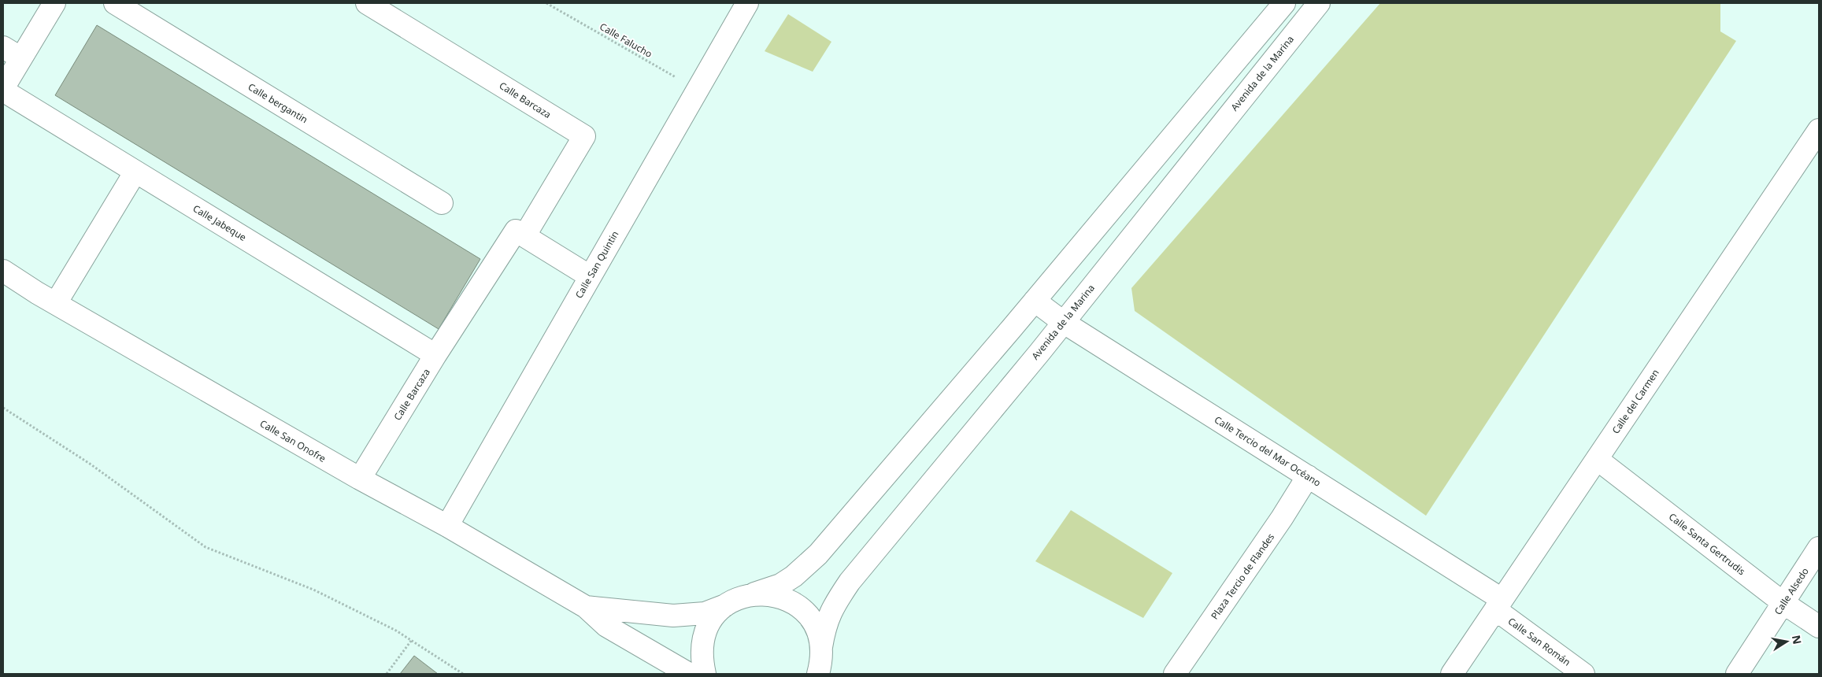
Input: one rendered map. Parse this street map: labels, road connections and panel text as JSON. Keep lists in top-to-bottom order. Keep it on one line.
{"streets":{"street":["Avenida de la Marina","Calle Barcaza","Calle bergantin","Calle Jabeque","Calle San Quintin","Calle del Carmen","Calle San Onofre","Calle Tercio del Mar Océano","Calle Santa Gertrudis","Plaza Tercio de Flandes","Calle Alsedo","Calle San Román"],"path":["Calle Falucho"]},"crossings":[["Calle Falucho","Calle San Quintin"],["Avenida de la Marina","Calle Tercio del Mar Océano"],["Calle Barcaza","Calle Jabeque"],["Calle Barcaza","Calle San Onofre"],["Calle San Quintin","Calle San Onofre"],["Calle del Carmen","Calle Tercio del Mar Océano"],["Calle del Carmen","Calle Santa Gertrudis"],["Calle del Carmen","Calle San Román"],["Calle Tercio del Mar Océano","Plaza Tercio de Flandes"],["Calle Tercio del Mar Océano","Calle San Román"],["Calle Santa Gertrudis","Calle Alsedo"]],"north":"right"}
